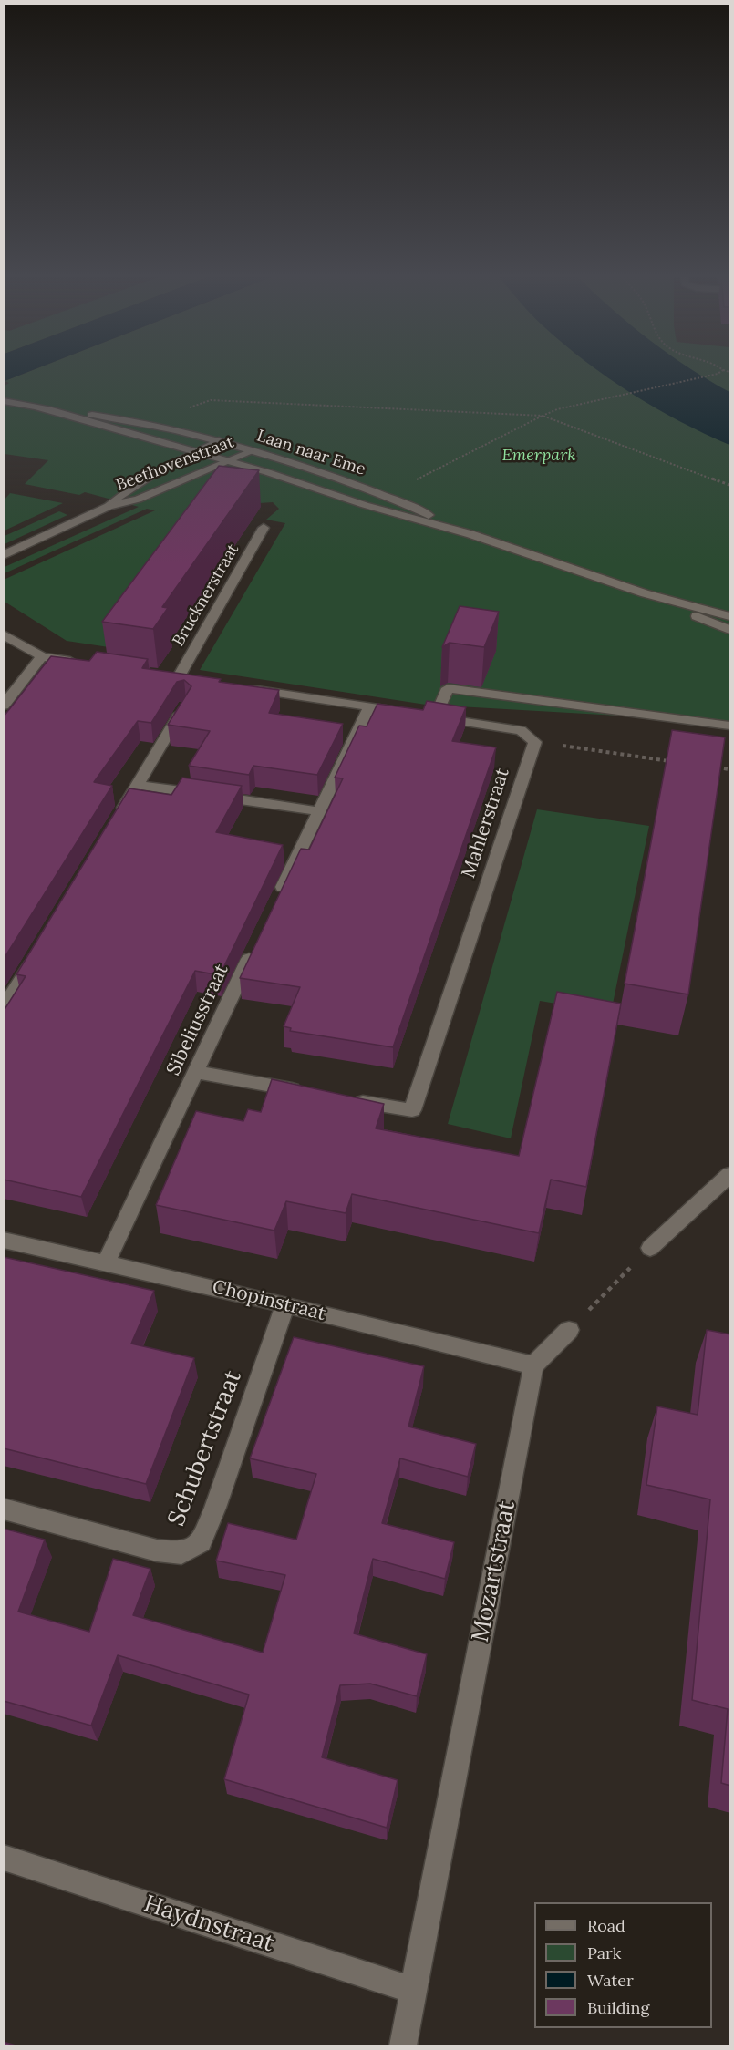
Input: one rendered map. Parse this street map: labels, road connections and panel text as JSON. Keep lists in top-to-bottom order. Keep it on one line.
{"streets":{"street":["Laan naar Eme","Beethovenstraat","Brucknerstraat","Mahlerstraat","Sibeliusstraat","Chopinstraat","Schubertstraat","Mozartstraat","Haydnstraat"]},"crossings":[["Laan naar Eme","Beethovenstraat"],["Sibeliusstraat","Chopinstraat"],["Chopinstraat","Schubertstraat"],["Chopinstraat","Mozartstraat"],["Mozartstraat","Haydnstraat"]],"parks":["Emerpark"],"legend":["Road","Park","Water","Building"]}
